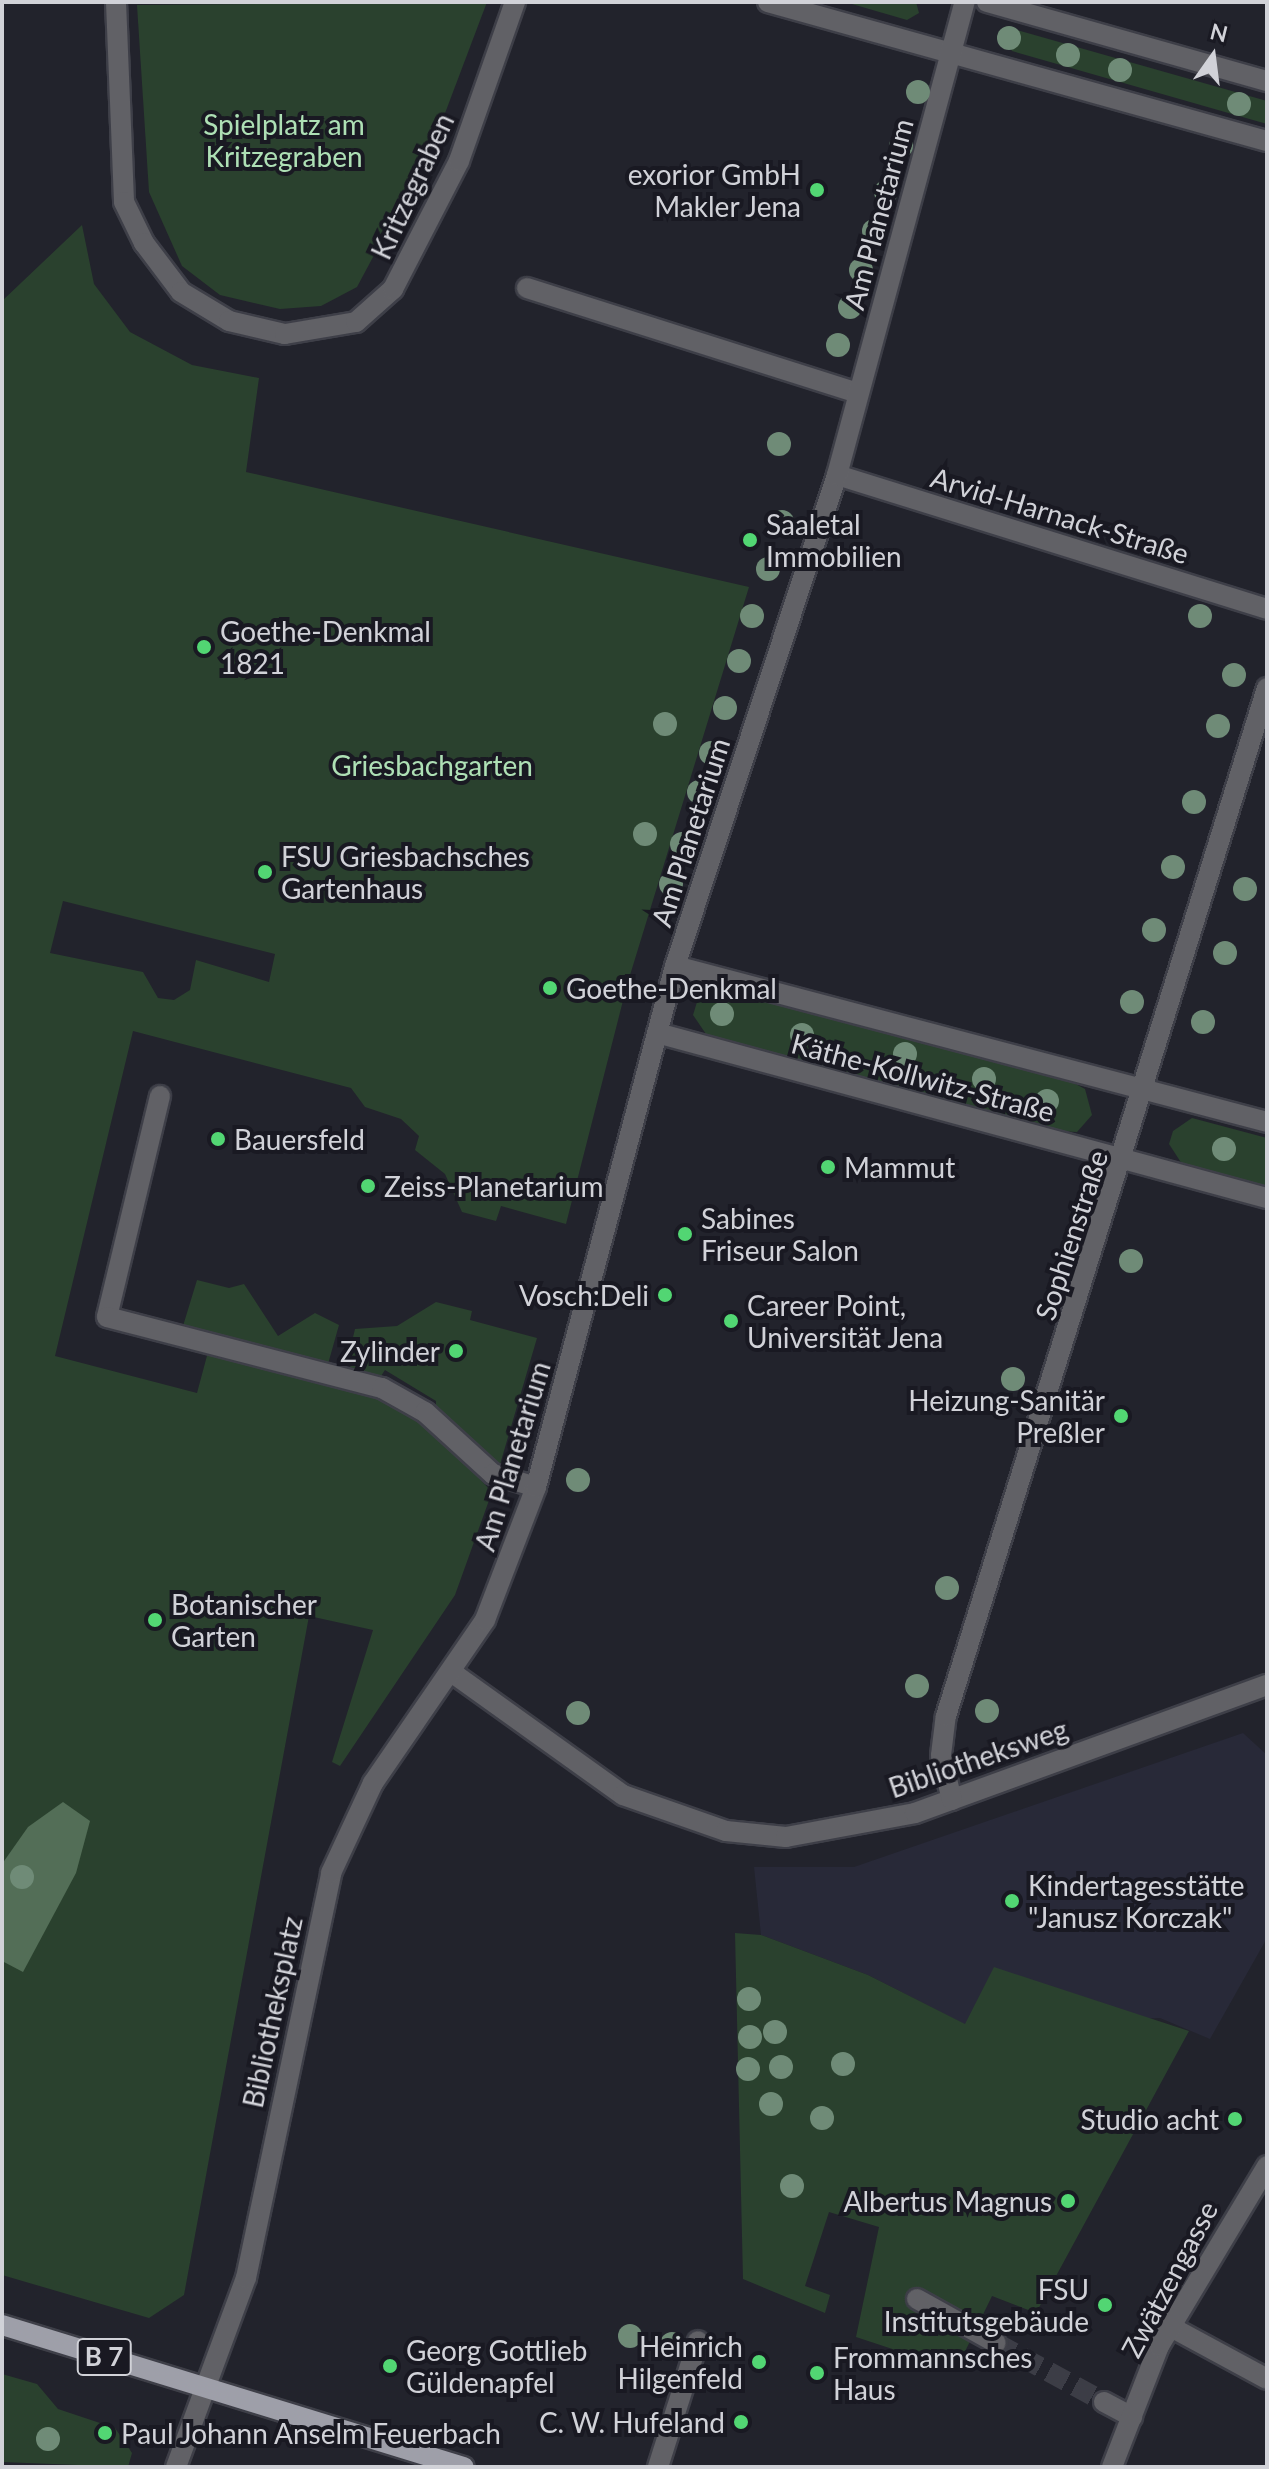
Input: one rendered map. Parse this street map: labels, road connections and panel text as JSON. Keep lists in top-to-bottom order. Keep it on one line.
{"streets":{"main road":["B 7"],"street":["Kritzegraben","Am Planetarium","Arvid-Harnack-Straße","Käthe-Kollwitz-Straße","Sophienstraße","Bibliotheksweg","Bibliotheksplatz","Zwätzengasse"]},"crossings":[["Am Planetarium","Arvid-Harnack-Straße"],["Am Planetarium","Käthe-Kollwitz-Straße"],["Am Planetarium","Bibliotheksweg"],["Am Planetarium","Bibliotheksplatz"],["Käthe-Kollwitz-Straße","Sophienstraße"],["Sophienstraße","Bibliotheksweg"],["Bibliotheksweg","Bibliotheksplatz"],["Bibliotheksplatz","B 7"]],"parks":["Spielplatz am Kritzegraben","Griesbachgarten"],"places":["exorior GmbH Makler Jena","Saaletal Immobilien","Goethe-Denkmal 1821","FSU Griesbachsches Gartenhaus","Goethe-Denkmal","Bauersfeld","Mammut","Zeiss-Planetarium","Sabines Friseur Salon","Vosch:Deli","Career Point, Universität Jena","Zylinder","Heizung-Sanitär Preßler","Botanischer Garten","Kindertagesstätte \"Janusz Korczak\"","Studio acht","Albertus Magnus","FSU Institutsgebäude","Heinrich Hilgenfeld","Georg Gottlieb Güldenapfel","Frommannsches Haus","C. W. Hufeland","Paul Johann Anselm Feuerbach"],"north":"top"}
